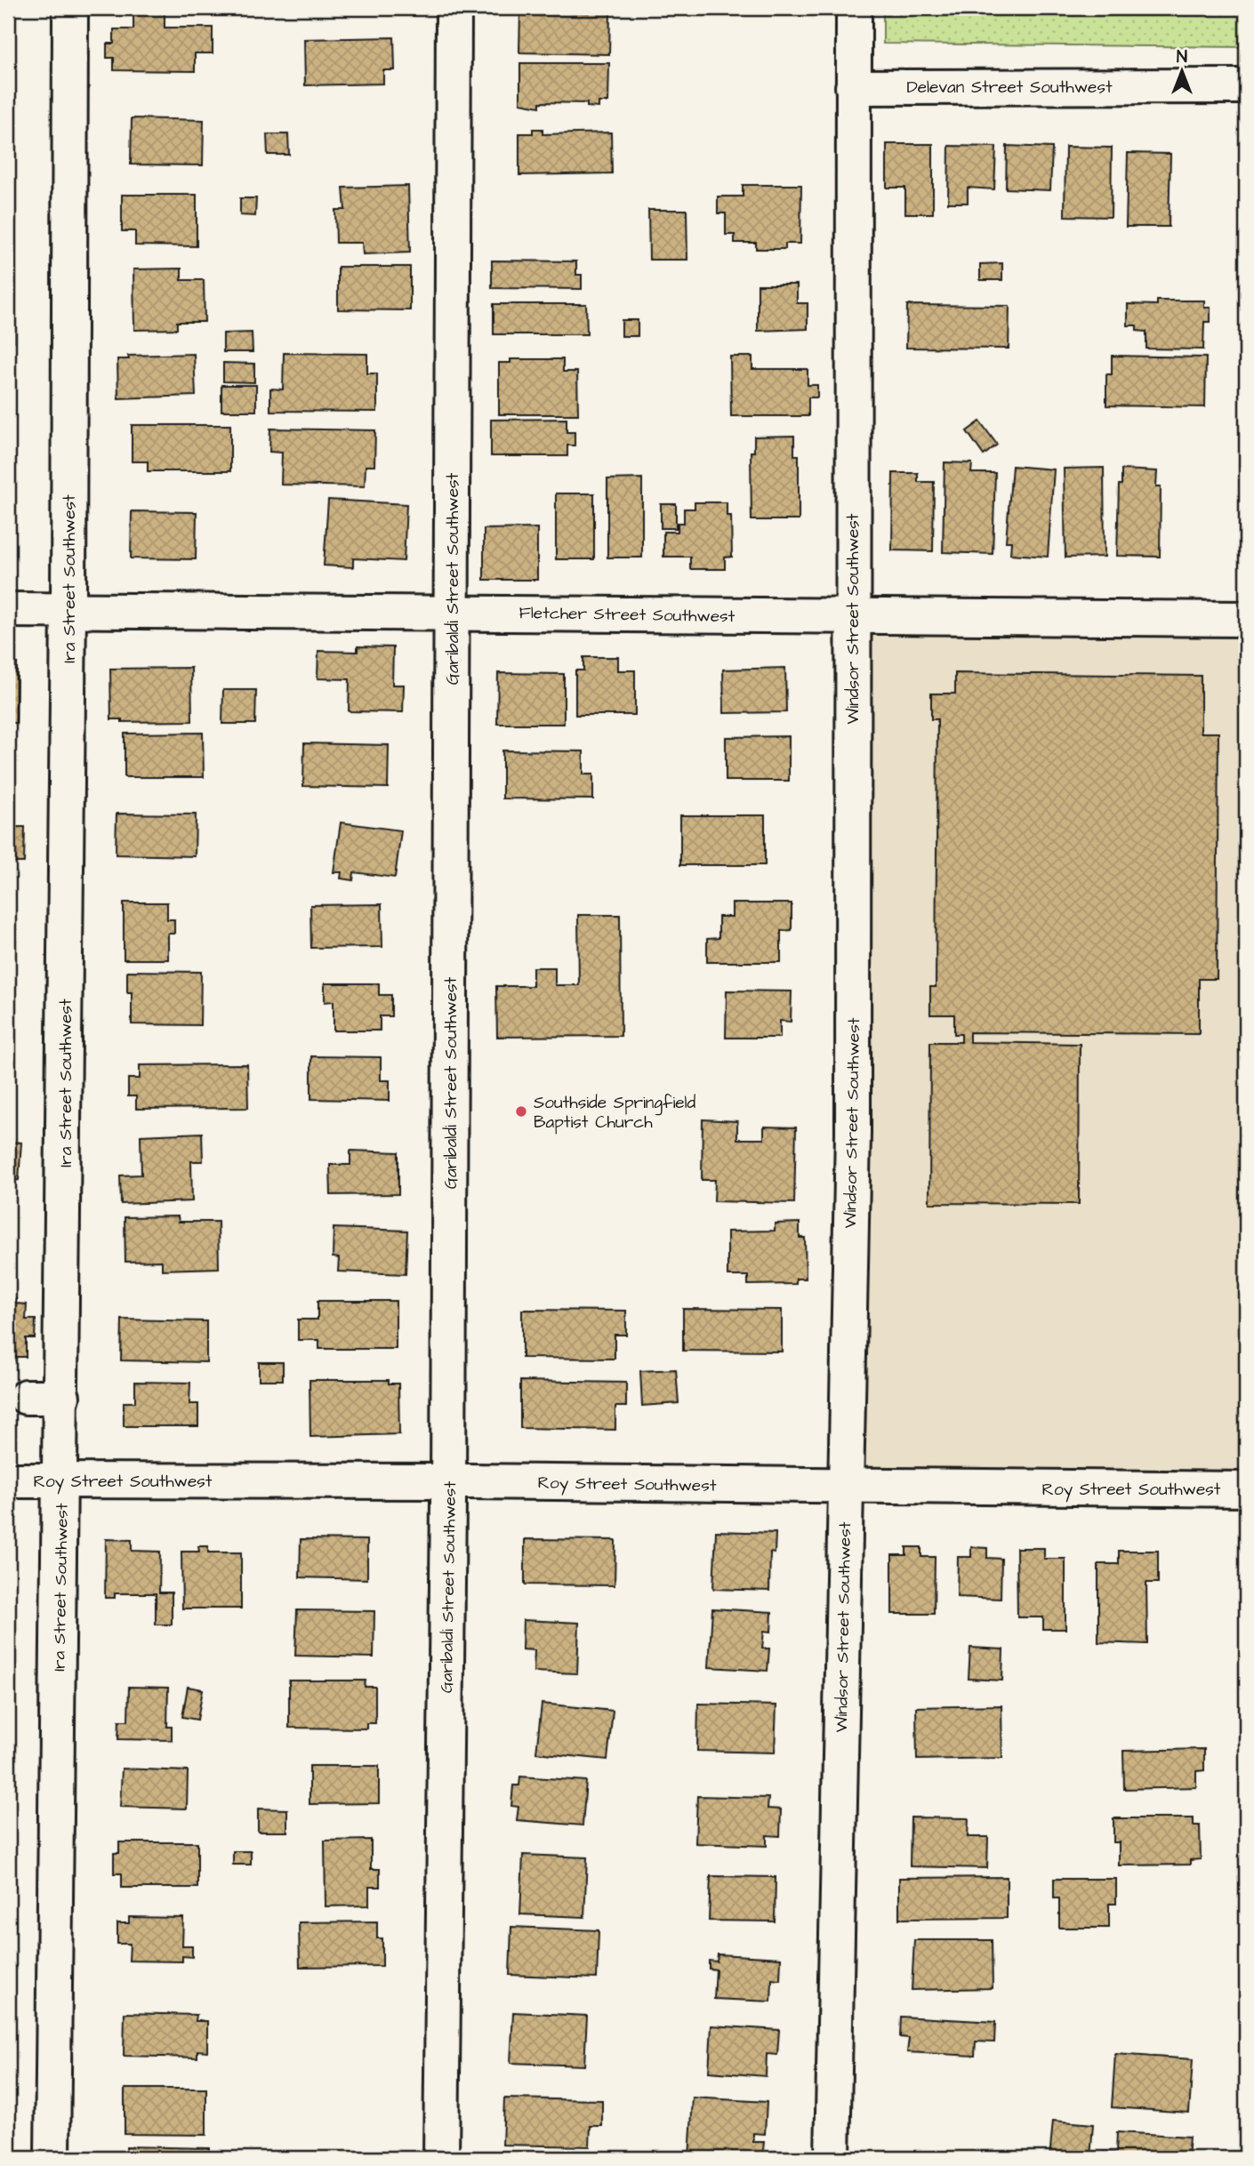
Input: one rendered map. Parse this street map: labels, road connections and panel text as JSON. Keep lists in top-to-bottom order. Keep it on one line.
{"streets":{"street":["Delevan Street Southwest","Ira Street Southwest","Garibaldi Street Southwest","Fletcher Street Southwest","Windsor Street Southwest","Roy Street Southwest"]},"crossings":[["Delevan Street Southwest","Windsor Street Southwest"],["Ira Street Southwest","Fletcher Street Southwest"],["Ira Street Southwest","Roy Street Southwest"],["Garibaldi Street Southwest","Fletcher Street Southwest"],["Garibaldi Street Southwest","Roy Street Southwest"],["Fletcher Street Southwest","Windsor Street Southwest"],["Windsor Street Southwest","Roy Street Southwest"]],"places":["Southside Springfield Baptist Church"],"north":"top"}
